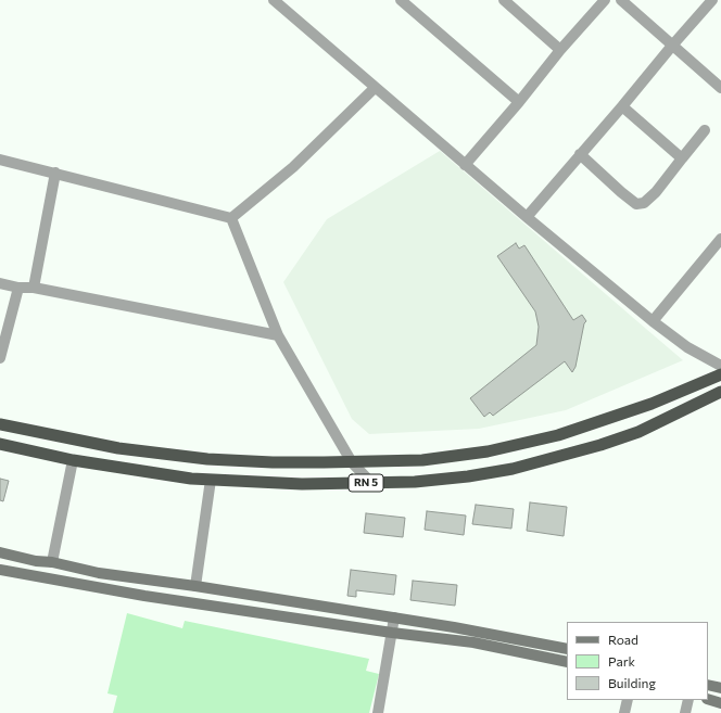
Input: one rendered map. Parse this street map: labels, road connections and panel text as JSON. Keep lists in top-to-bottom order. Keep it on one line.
{"streets":{"highway":["RN 5"]},"legend":["Road","Park","Building"]}
